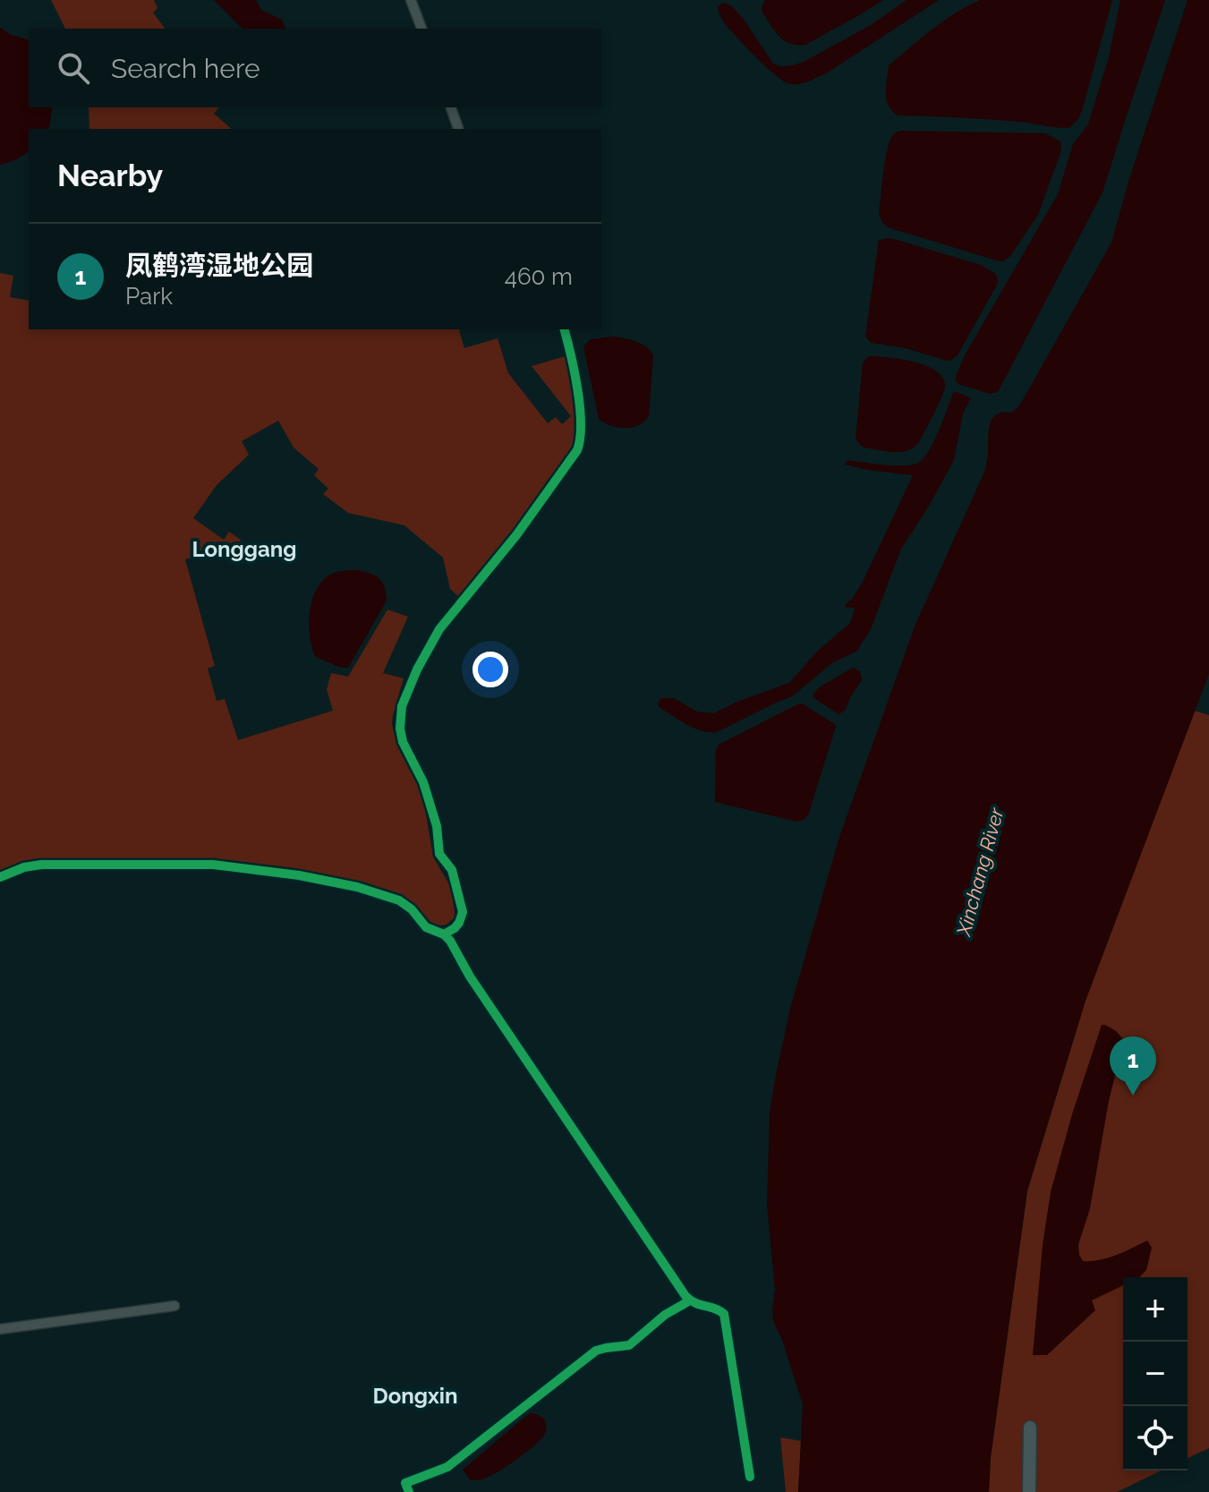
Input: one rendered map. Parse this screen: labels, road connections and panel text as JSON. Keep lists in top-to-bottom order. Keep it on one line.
{"districts":["Longgang","Dongxin"],"water":["Xinchang River"],"page":{"search":"Search here","heading":"Nearby","list":[{"mark":"1","name":"凤鹤湾湿地公园","note":"Park","value":"460 m"}],"pins":"1","map_buttons":["+","−"]}}
